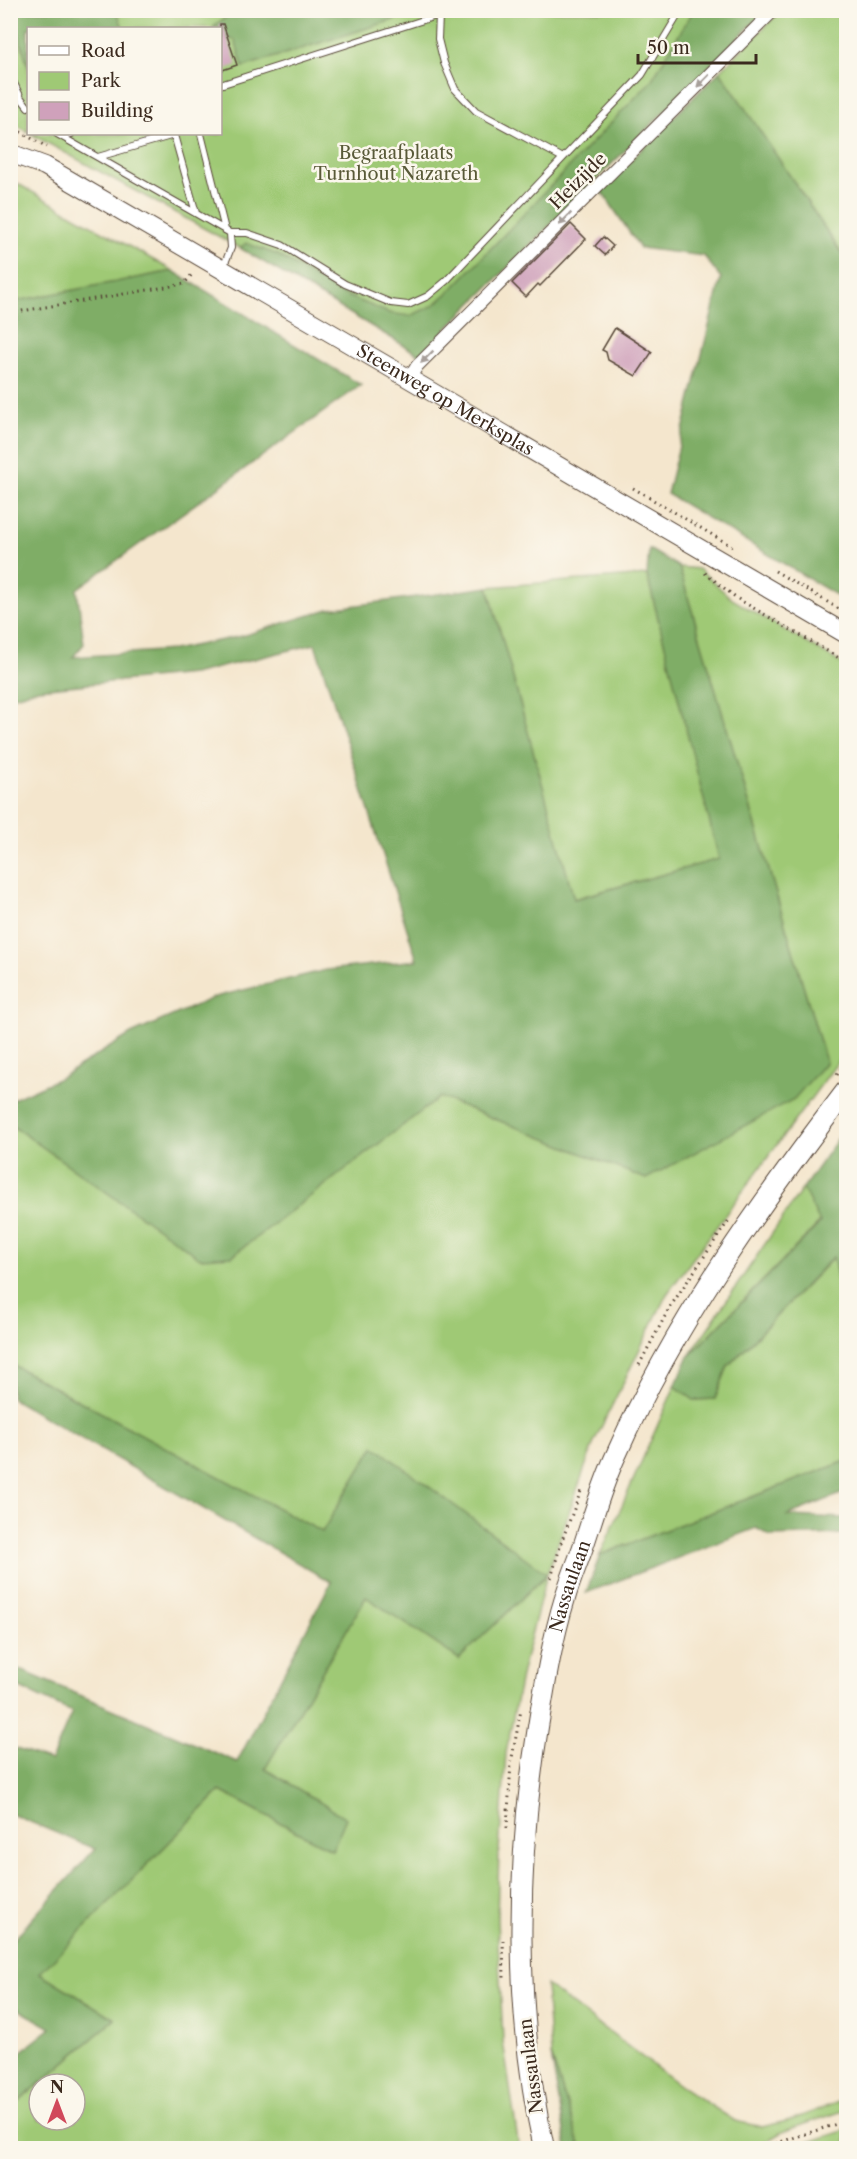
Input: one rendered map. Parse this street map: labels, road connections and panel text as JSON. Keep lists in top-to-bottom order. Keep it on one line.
{"streets":{"main road":["Steenweg op Merksplas","Nassaulaan"],"street":["Heizijde"]},"crossings":[["Heizijde","Steenweg op Merksplas"]],"one_way":["Heizijde"],"parks":["Begraafplaats Turnhout Nazareth"],"legend":["Road","Park","Building"],"scale_bar":"50 m","north":"top"}
